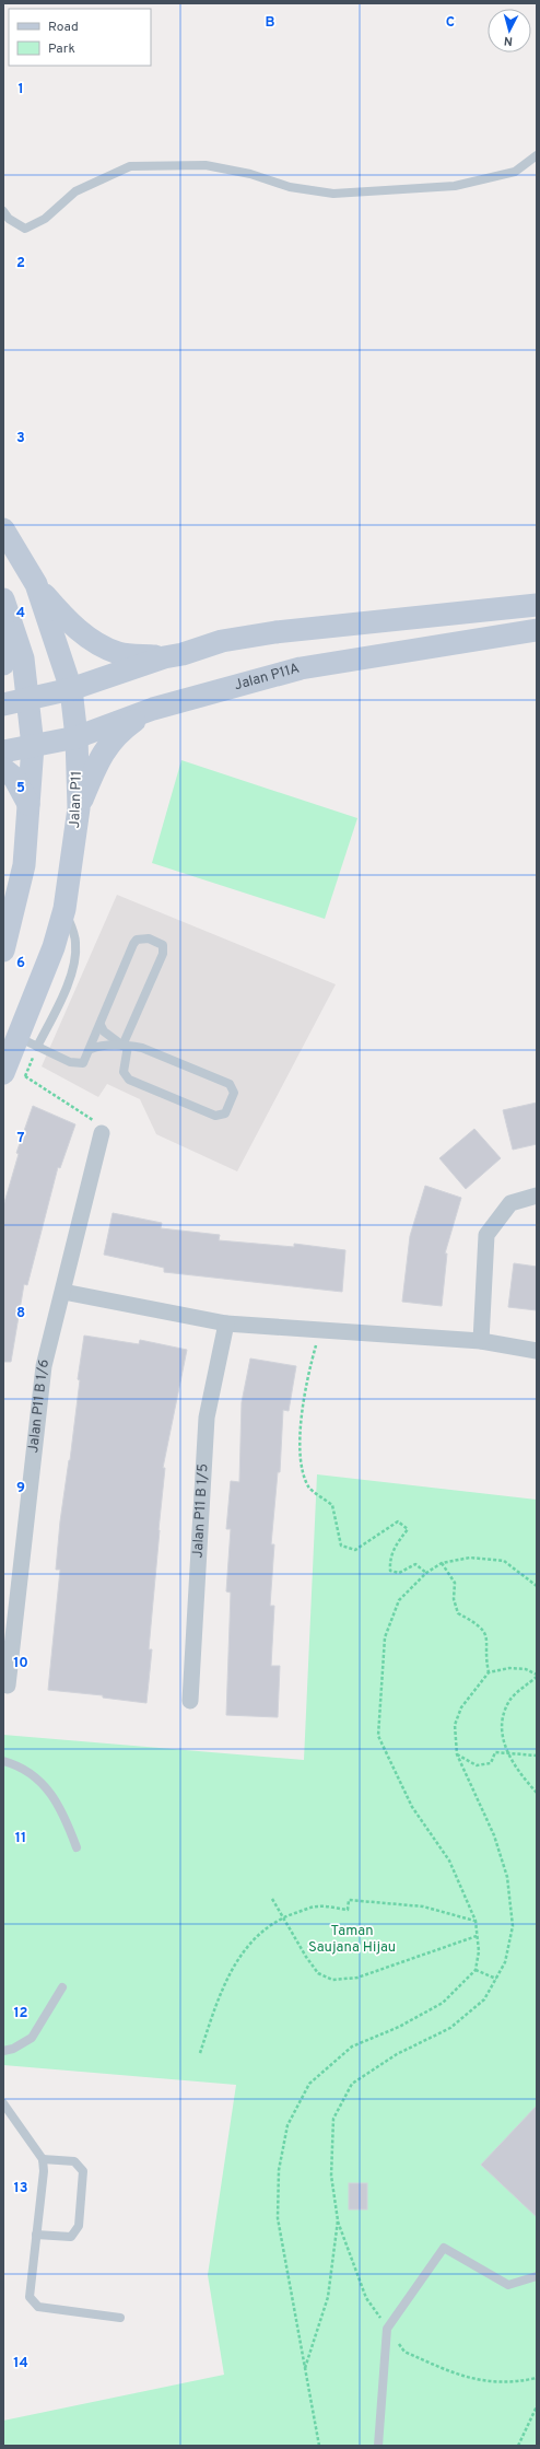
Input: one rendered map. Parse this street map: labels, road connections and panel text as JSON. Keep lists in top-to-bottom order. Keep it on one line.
{"streets":{"main road":["Jalan P11A","Jalan P11"],"street":["Jalan P11 B 1/6","Jalan P11 B 1/5"]},"crossings":[["Jalan P11A","Jalan P11"]],"parks":["Taman Saujana Hijau"],"legend":["Road","Park"],"north":"bottom","grid":{"columns":["B","C"],"rows":["1","2","3","4","5","6","7","8","9","10","11","12","13","14"]}}
